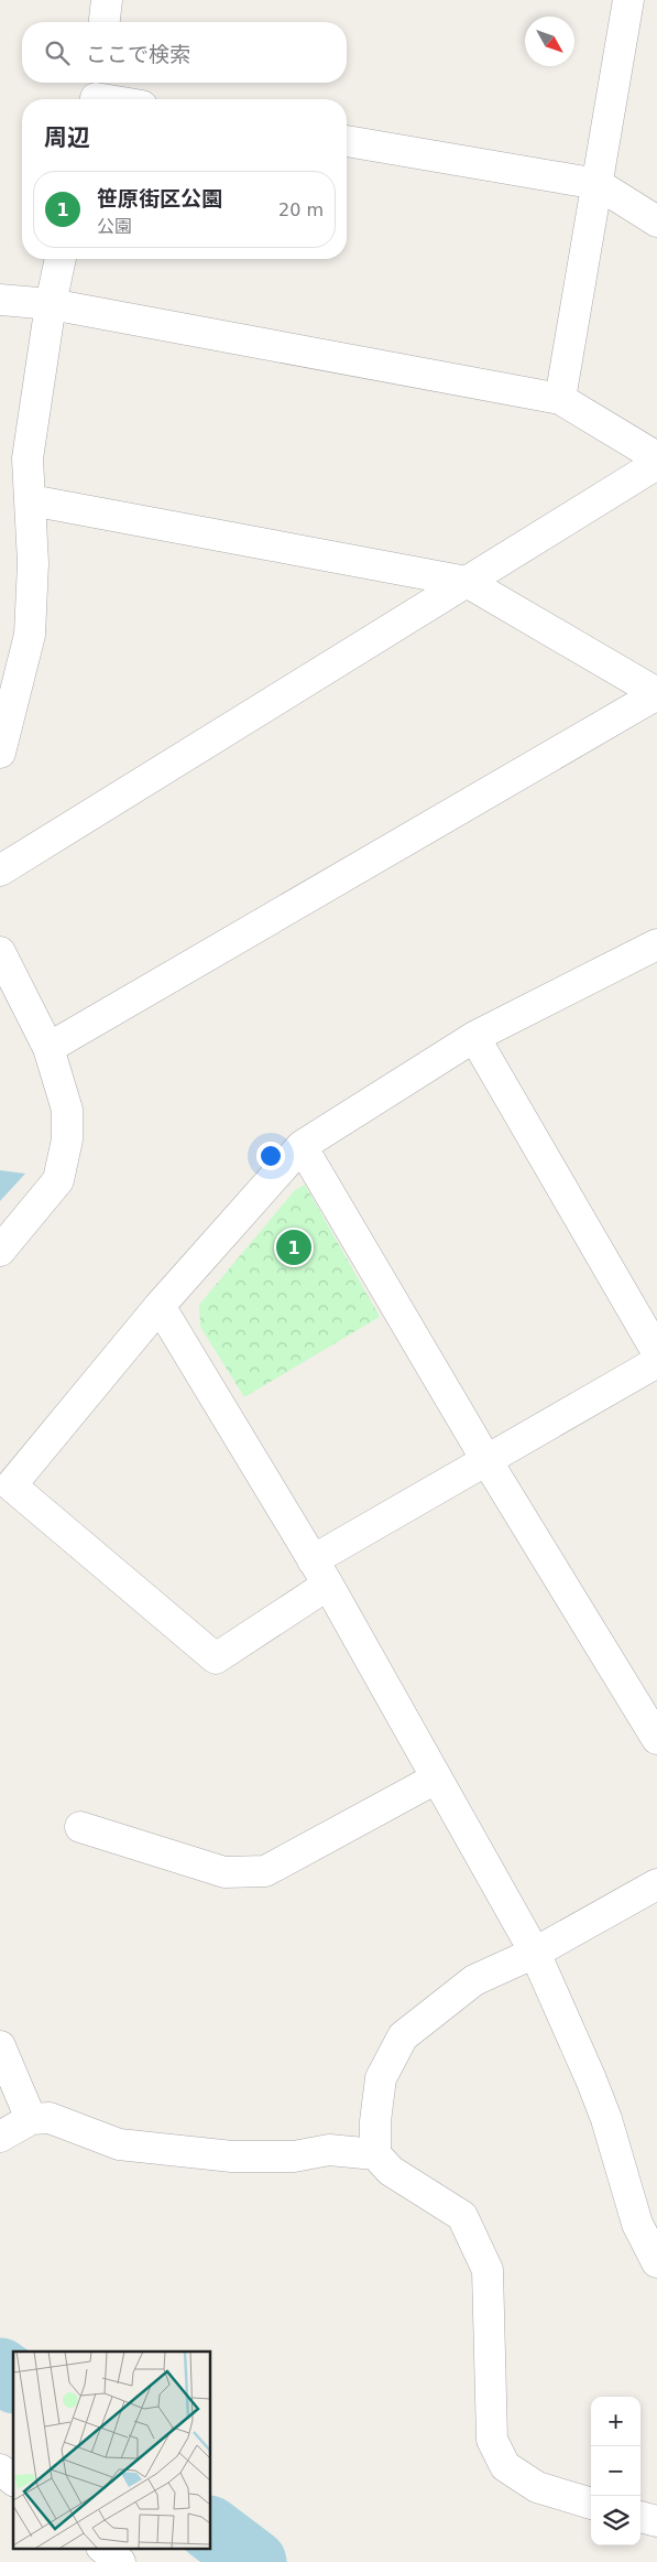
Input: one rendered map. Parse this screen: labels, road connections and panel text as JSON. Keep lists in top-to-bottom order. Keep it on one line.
{"north":"bottom right","page":{"search":"ここで検索","heading":"周辺","list":[{"mark":"1","name":"笹原街区公園","note":"公園","value":"20 m"}],"pins":"1","map_buttons":["+","−"]}}
